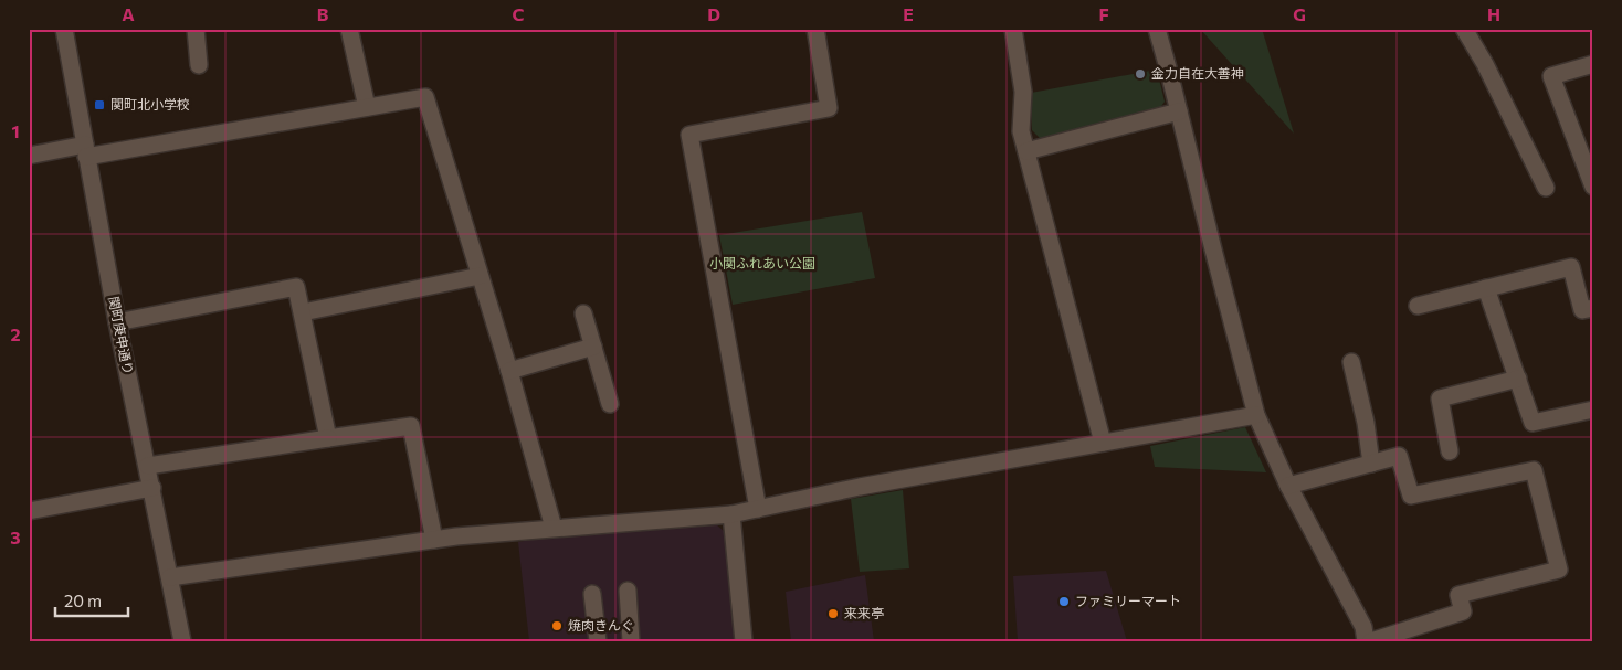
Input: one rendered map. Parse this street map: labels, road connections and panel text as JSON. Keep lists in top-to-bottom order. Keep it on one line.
{"streets":{"street":["関町庚申通り"]},"parks":["小関ふれあい公園"],"places":{"other":["金力自在大善神","ファミリーマート","来来亭","焼肉きんぐ"],"transit":["関町北小学校"]},"scale_bar":"20 m","grid":{"columns":["A","B","C","D","E","F","G","H"],"rows":["1","2","3"]}}
